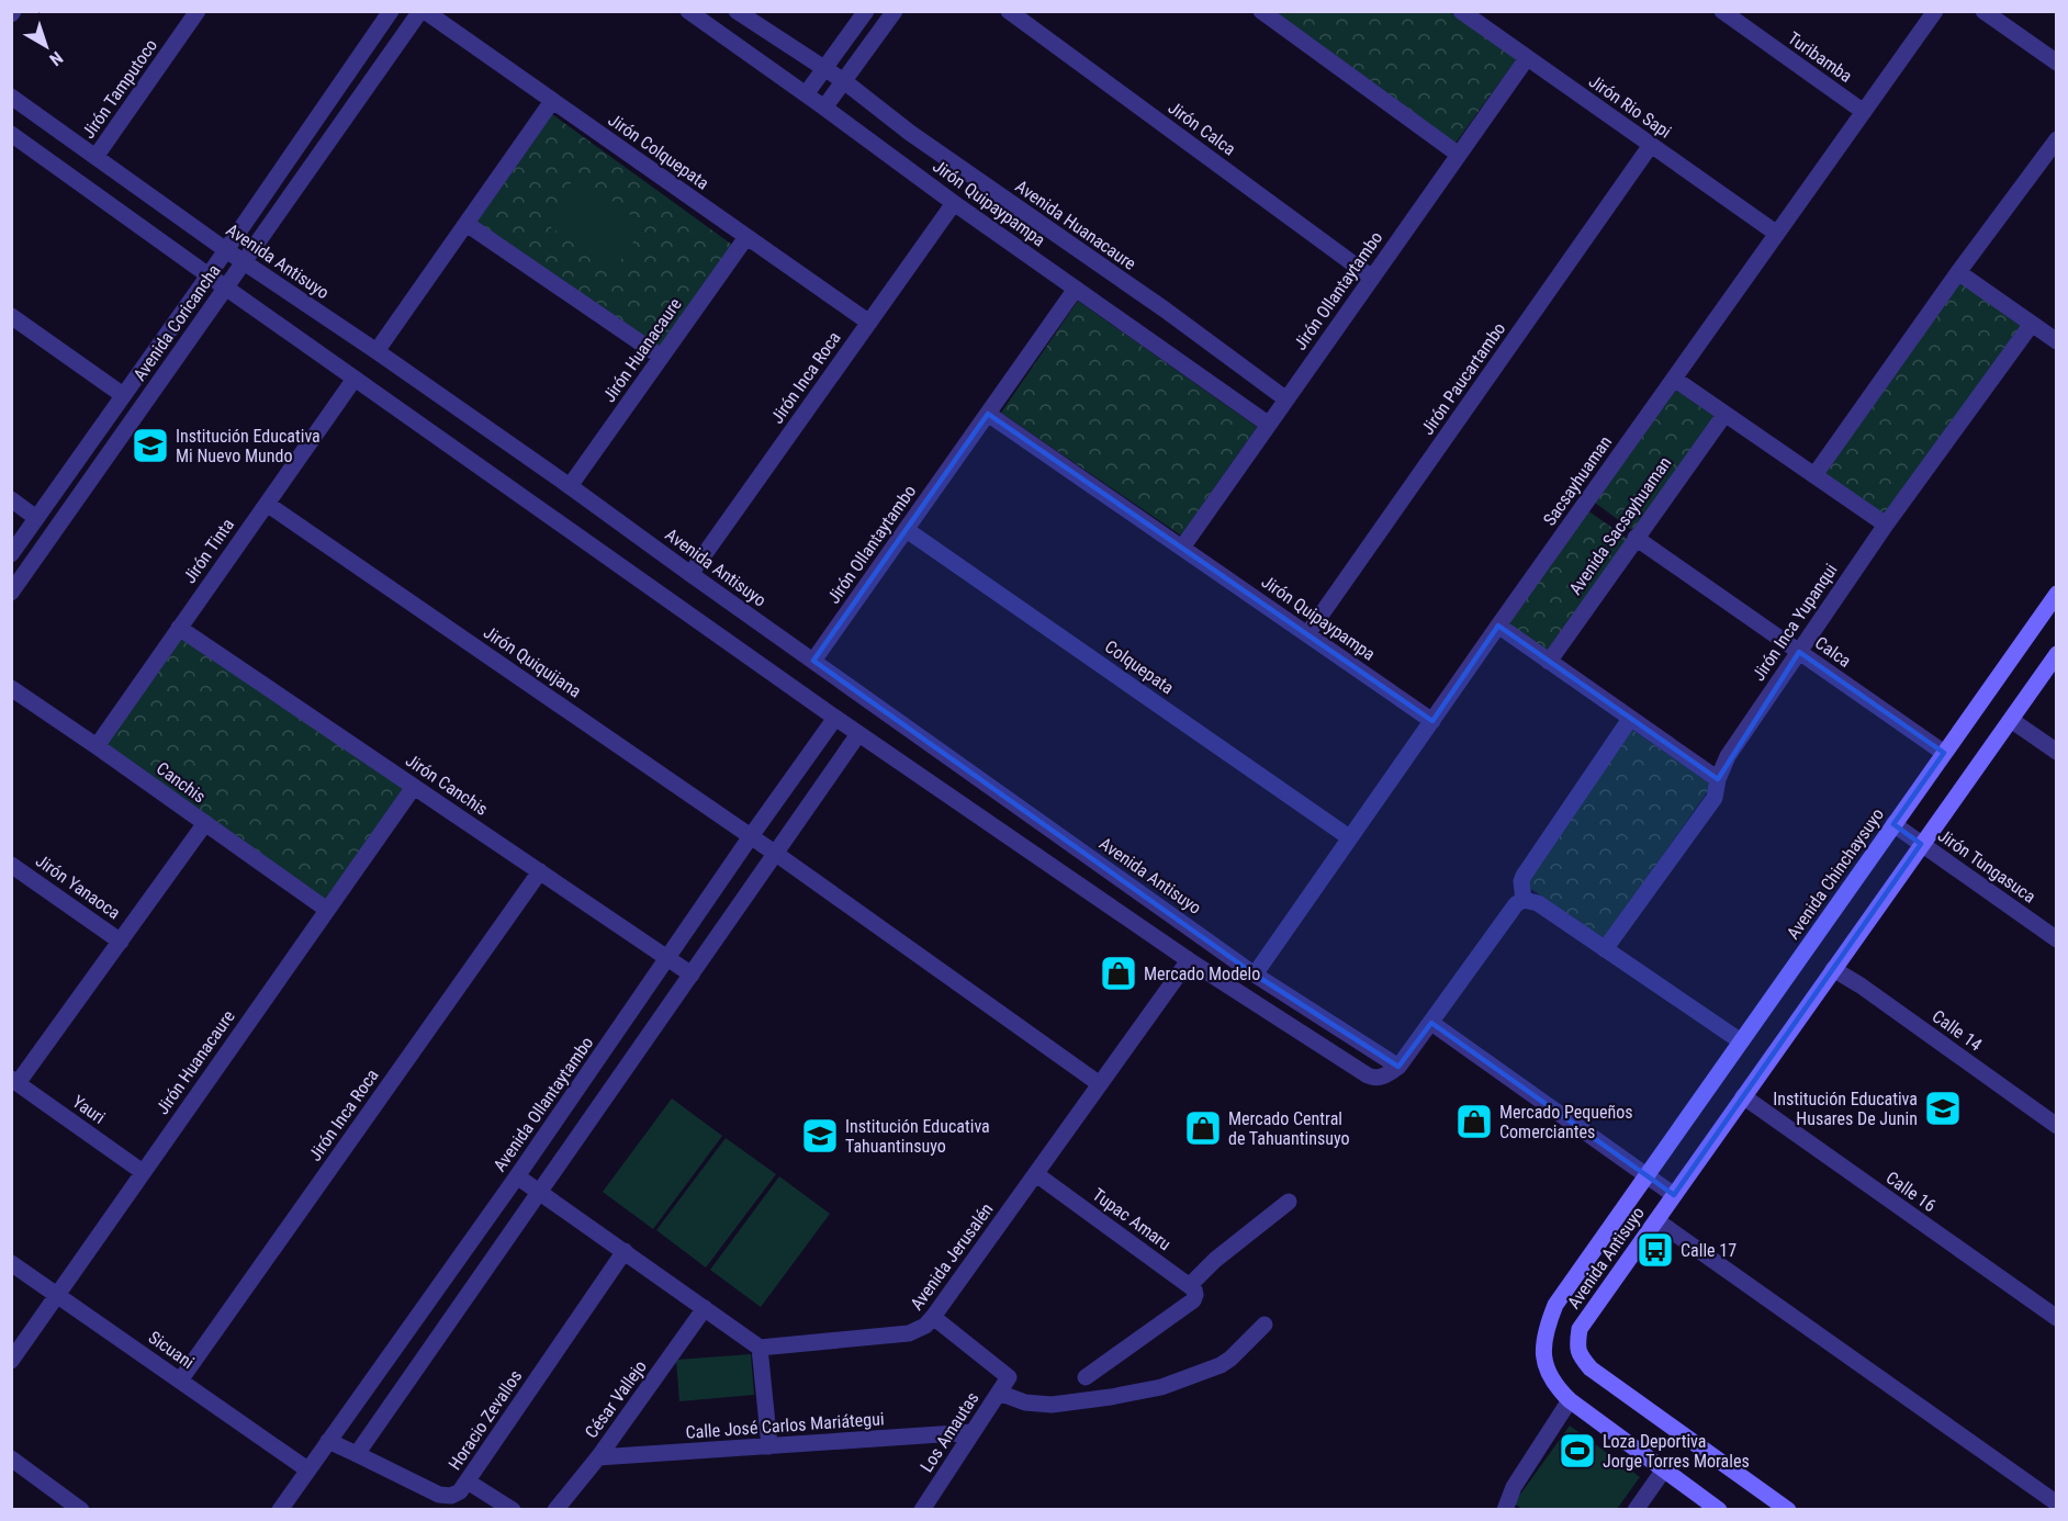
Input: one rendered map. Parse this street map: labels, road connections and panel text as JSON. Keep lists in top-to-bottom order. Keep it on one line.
{"streets":{"main road":["Avenida Antisuyo","Avenida Chinchaysuyo"],"street":["Turibamba","Jirón Tamputoco","Jirón Rio Sapi","Jirón Calca","Jirón Colquepata","Jirón Quipaypampa","Avenida Huanacaure","Jirón Ollantaytambo","Avenida Coricancha","Jirón Huanacaure","Jirón Inca Roca","Jirón Paucartambo","Sacsayhuaman","Avenida Sacsayhuaman","Jirón Tinta","Jirón Inca Yupanqui","Calca","Jirón Quiquijana","Colquepata","Canchis","Jirón Canchis","Jirón Tungasuca","Jirón Yanaoca","Calle 14","Avenida Ollantaytambo","Yauri","Calle 16","Tupac Amaru","Avenida Jerusalén","Sicuani","César Vallejo","Horacio Zevallos","Calle José Carlos Mariátegui","Los Amautas"]},"crossings":[["Turibamba","Sacsayhuaman"],["Jirón Tamputoco","Avenida Antisuyo"],["Jirón Rio Sapi","Jirón Ollantaytambo"],["Jirón Rio Sapi","Jirón Paucartambo"],["Jirón Rio Sapi","Sacsayhuaman"],["Jirón Calca","Jirón Ollantaytambo"],["Jirón Colquepata","Avenida Coricancha"],["Jirón Colquepata","Jirón Huanacaure"],["Jirón Colquepata","Jirón Inca Roca"],["Jirón Quipaypampa","Jirón Ollantaytambo"],["Jirón Quipaypampa","Jirón Inca Roca"],["Jirón Quipaypampa","Jirón Paucartambo"],["Jirón Quipaypampa","Sacsayhuaman"],["Avenida Huanacaure","Jirón Ollantaytambo"],["Avenida Antisuyo","Jirón Ollantaytambo"],["Avenida Antisuyo","Avenida Coricancha"],["Avenida Antisuyo","Jirón Huanacaure"],["Avenida Antisuyo","Jirón Inca Roca"],["Avenida Antisuyo","Sacsayhuaman"],["Avenida Antisuyo","Avenida Chinchaysuyo"],["Jirón Ollantaytambo","Colquepata"],["Jirón Huanacaure","Canchis"],["Jirón Huanacaure","Jirón Canchis"],["Jirón Huanacaure","Yauri"],["Jirón Huanacaure","Sicuani"],["Jirón Inca Roca","Jirón Canchis"],["Jirón Inca Roca","Sicuani"],["Sacsayhuaman","Colquepata"],["Avenida Sacsayhuaman","Calca"],["Jirón Tinta","Jirón Quiquijana"],["Jirón Tinta","Canchis"],["Jirón Tinta","Jirón Canchis"],["Jirón Inca Yupanqui","Calca"],["Calca","Avenida Chinchaysuyo"],["Jirón Quiquijana","Avenida Ollantaytambo"],["Jirón Quiquijana","Avenida Jerusalén"],["Jirón Canchis","Avenida Ollantaytambo"],["Jirón Tungasuca","Avenida Chinchaysuyo"],["Avenida Ollantaytambo","Sicuani"],["Avenida Ollantaytambo","Horacio Zevallos"],["Tupac Amaru","Avenida Jerusalén"],["Avenida Jerusalén","Los Amautas"],["César Vallejo","Calle José Carlos Mariátegui"],["Calle José Carlos Mariátegui","Los Amautas"]],"places":{"school or university":["Institución Educativa Mi Nuevo Mundo","Institución Educativa Husares De Junin","Institución Educativa Tahuantinsuyo"],"shop":["Mercado Modelo","Mercado Pequeños Comerciantes","Mercado Central de Tahuantinsuyo"],"bus stop":["Calle 17"],"sports":["Loza Deportiva Jorge Torres Morales"]},"north":"bottom right"}
